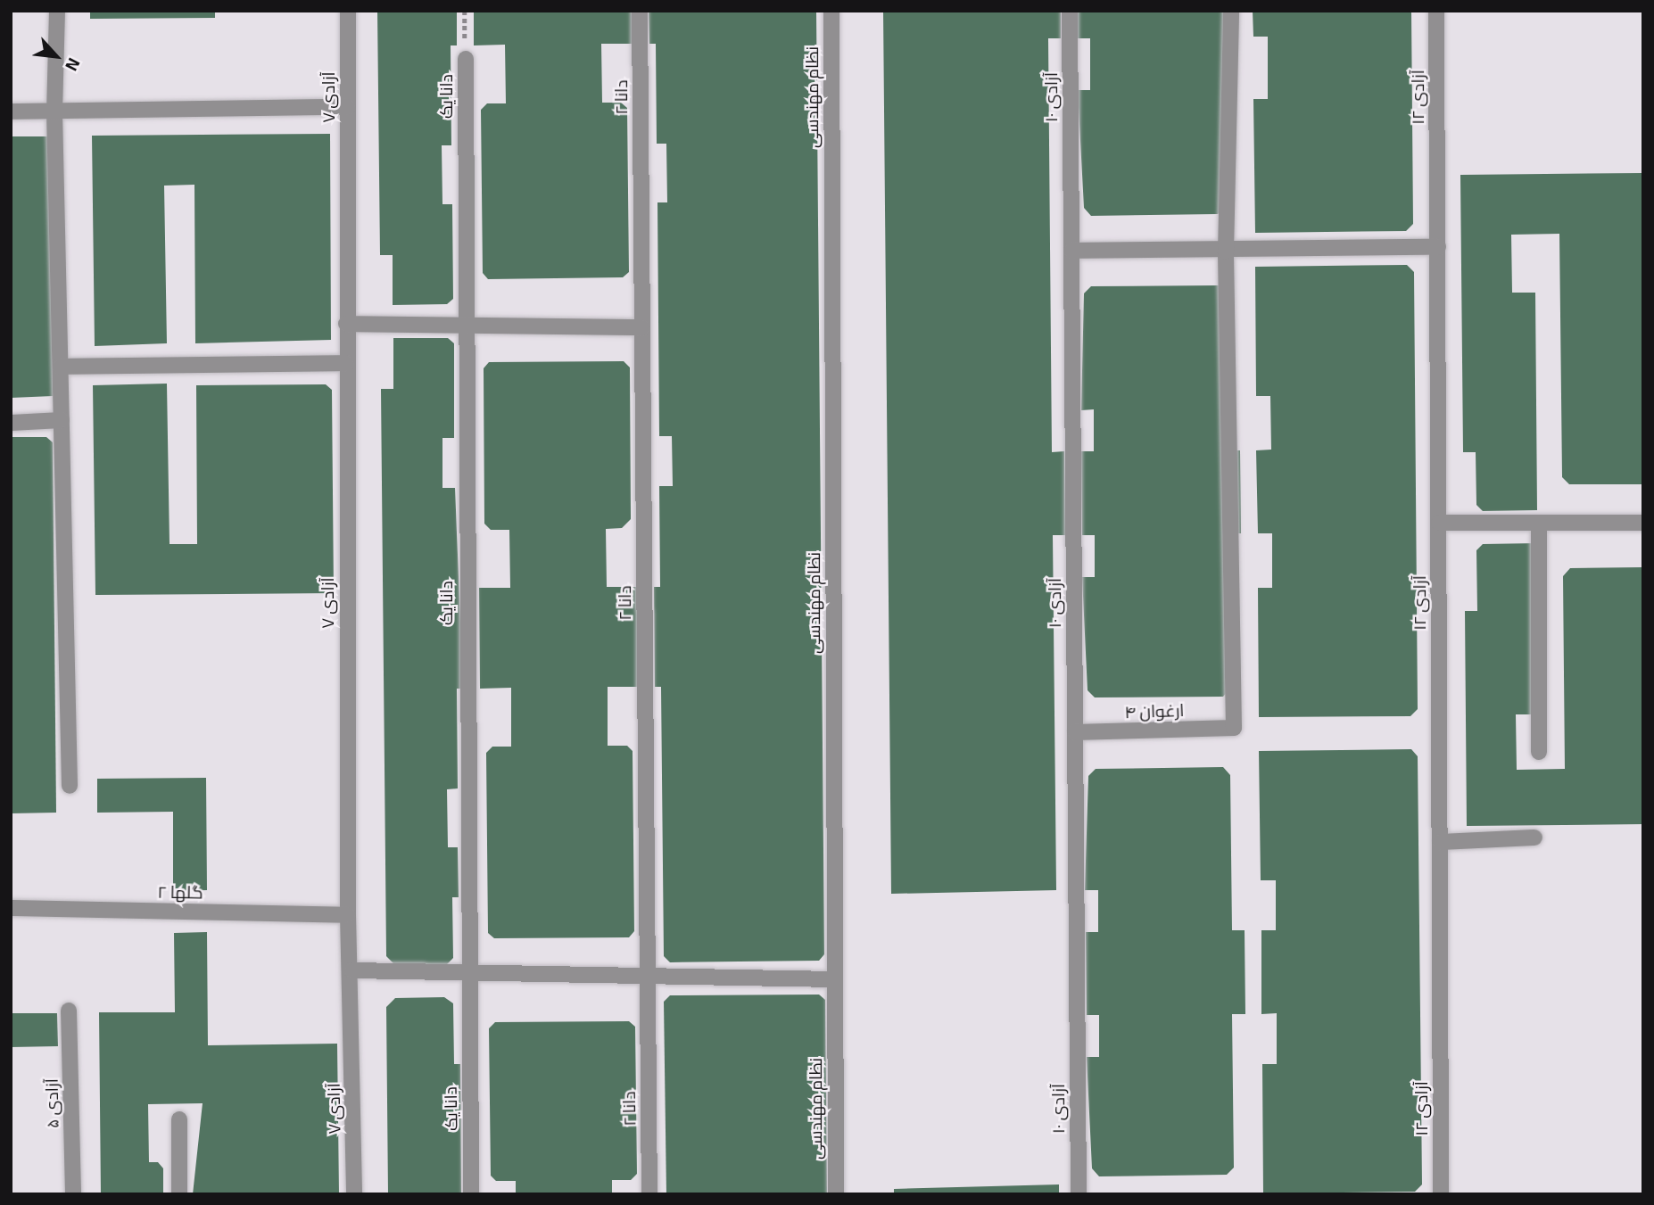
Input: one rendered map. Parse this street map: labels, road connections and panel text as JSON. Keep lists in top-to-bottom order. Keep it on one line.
{"streets":{"street":["دانا یک","آزادی ۷","دانا ۲","نظام مهندسی","آزادی ۱۰","آزادی ۱۲","ارغوان ۴","گلها ۲","آزادی ۵"]},"crossings":[["آزادی ۷","گلها ۲"],["آزادی ۱۰","ارغوان ۴"]],"north":"bottom right"}
